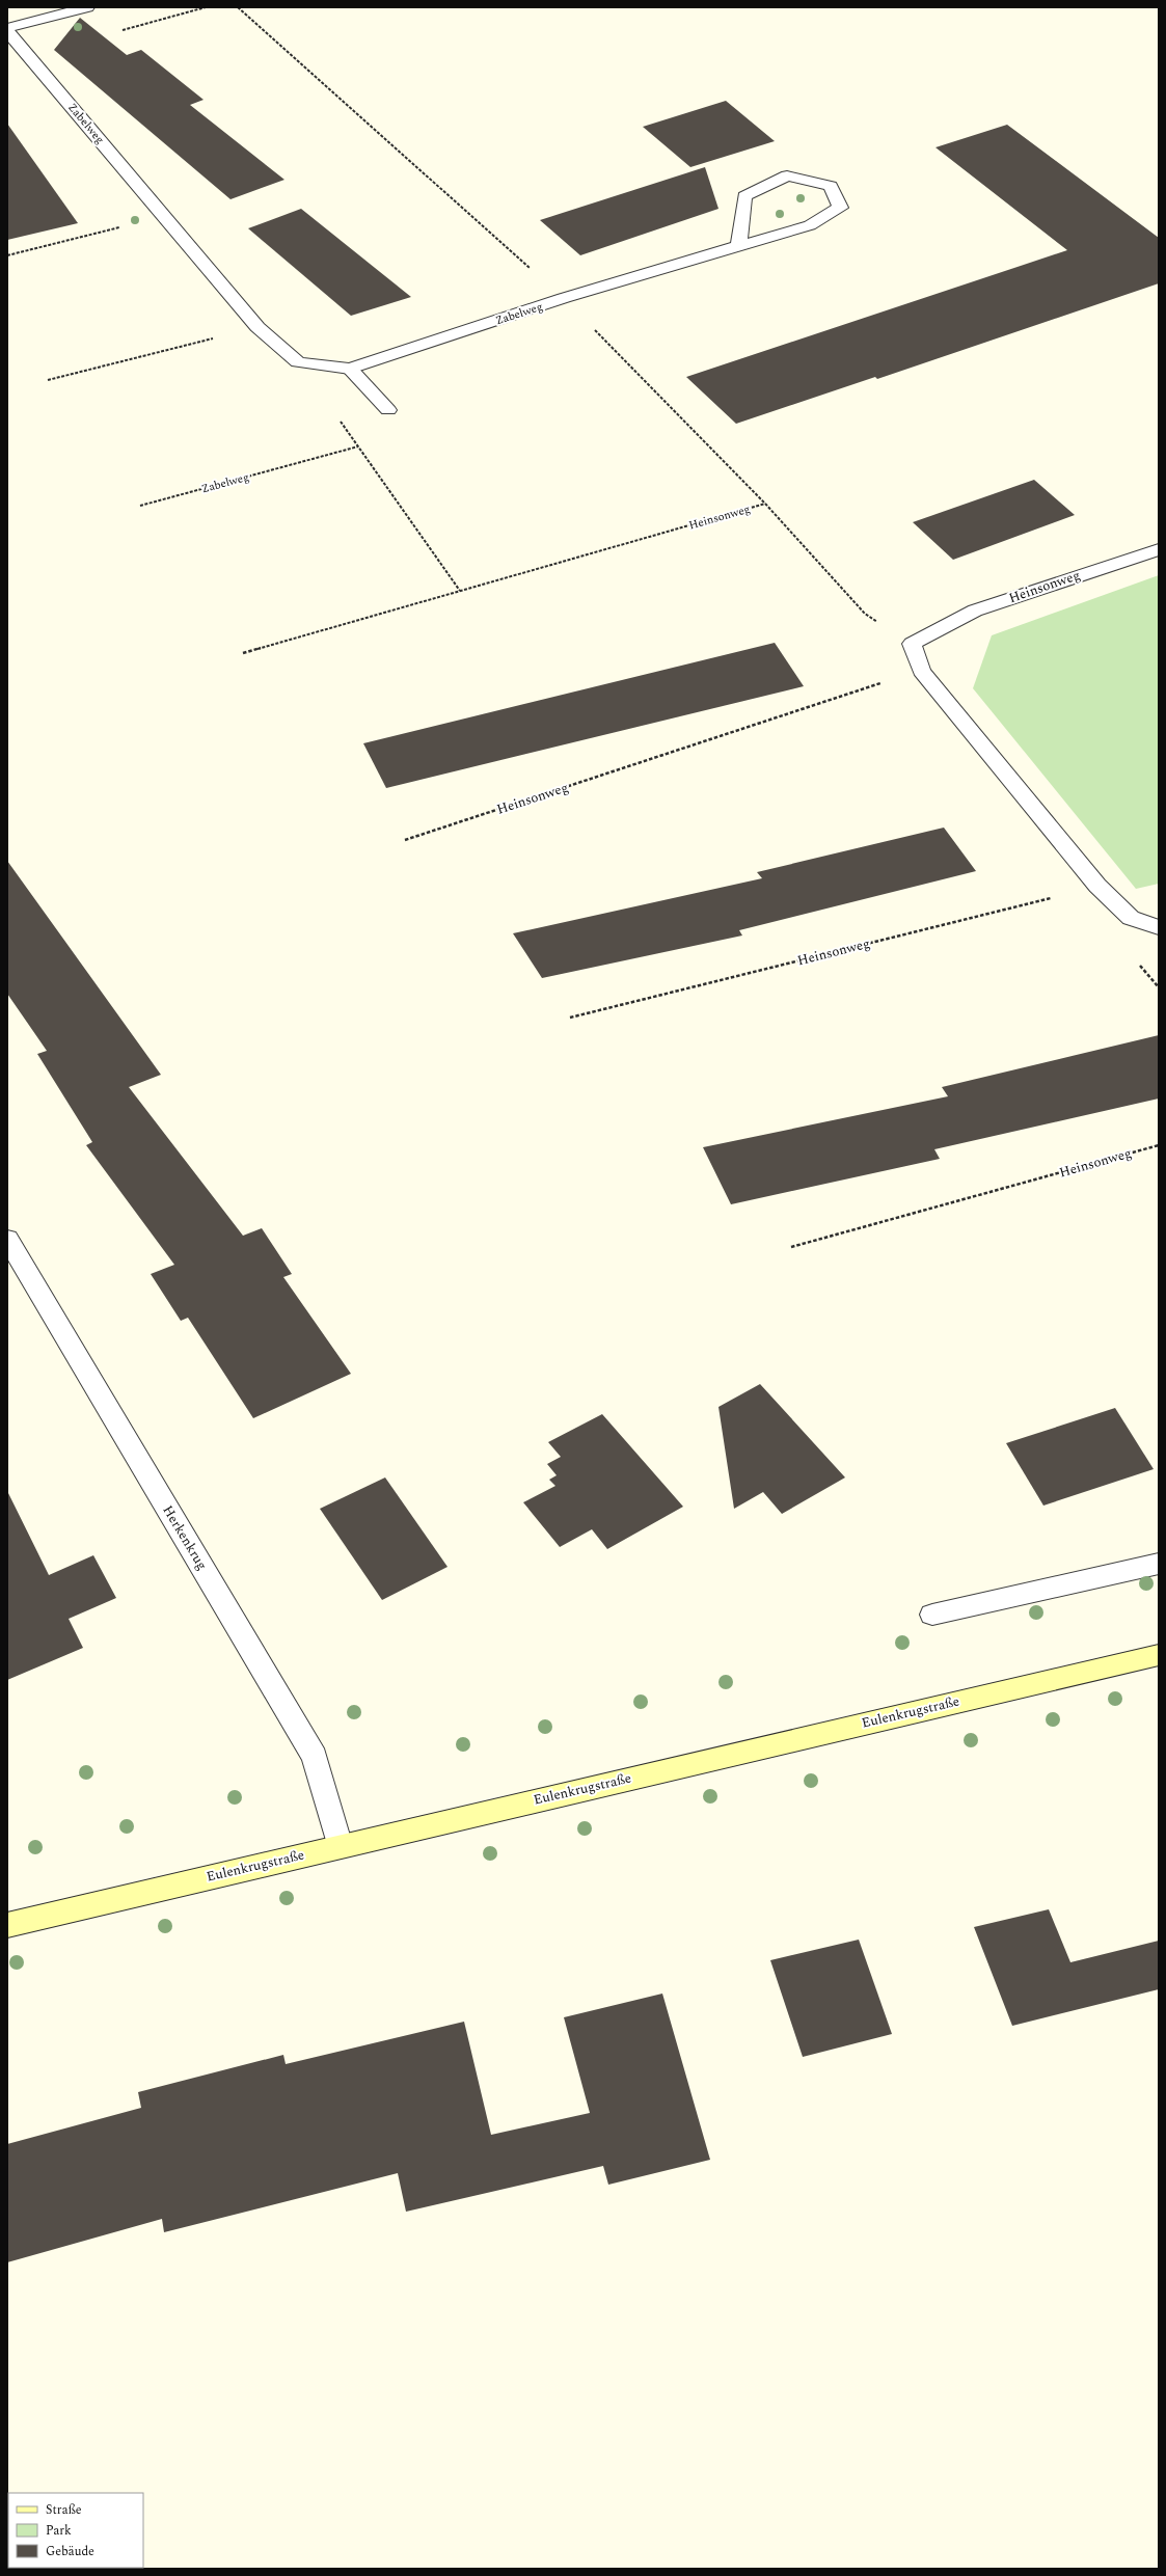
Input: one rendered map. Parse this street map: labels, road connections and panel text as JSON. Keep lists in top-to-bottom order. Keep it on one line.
{"streets":{"main road":["Eulenkrugstraße"],"street":["Zabelweg","Heinsonweg","Herkenkrug"]},"crossings":[["Zabelweg","Heinsonweg"],["Herkenkrug","Eulenkrugstraße"]],"legend":["Straße","Park","Gebäude"]}
